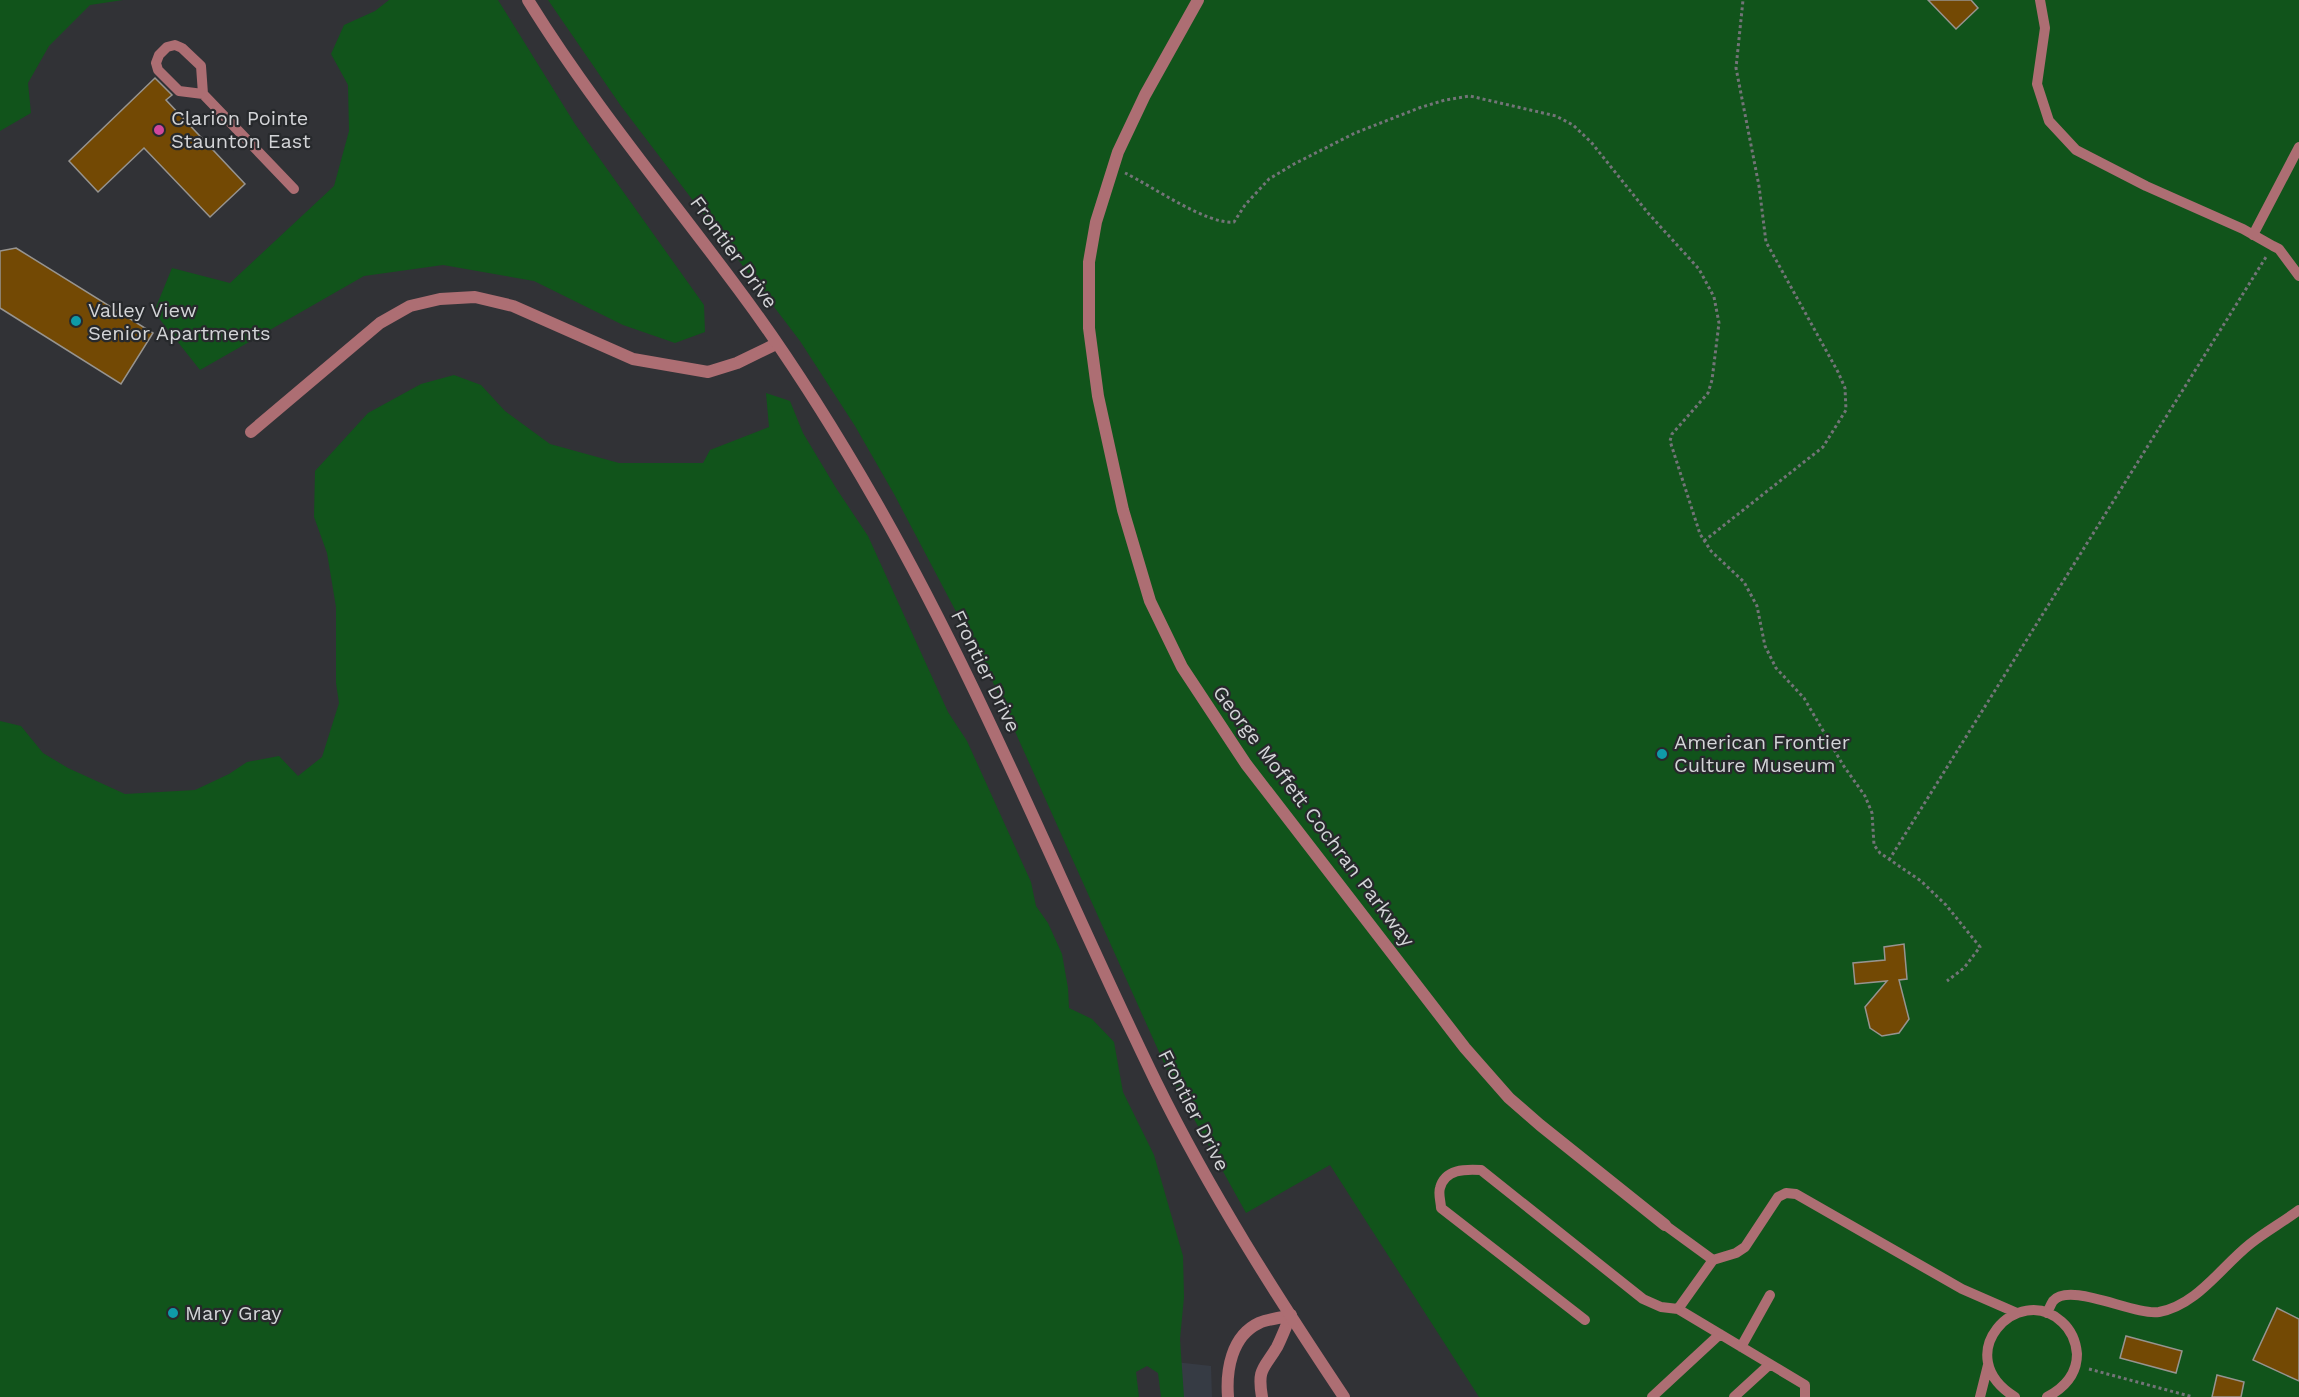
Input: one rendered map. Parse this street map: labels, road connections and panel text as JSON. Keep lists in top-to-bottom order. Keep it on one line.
{"streets":{"street":["Frontier Drive","George Moffett Cochran Parkway"]},"places":["Clarion Pointe Staunton East","Valley View Senior Apartments","American Frontier Culture Museum","Mary Gray"]}
